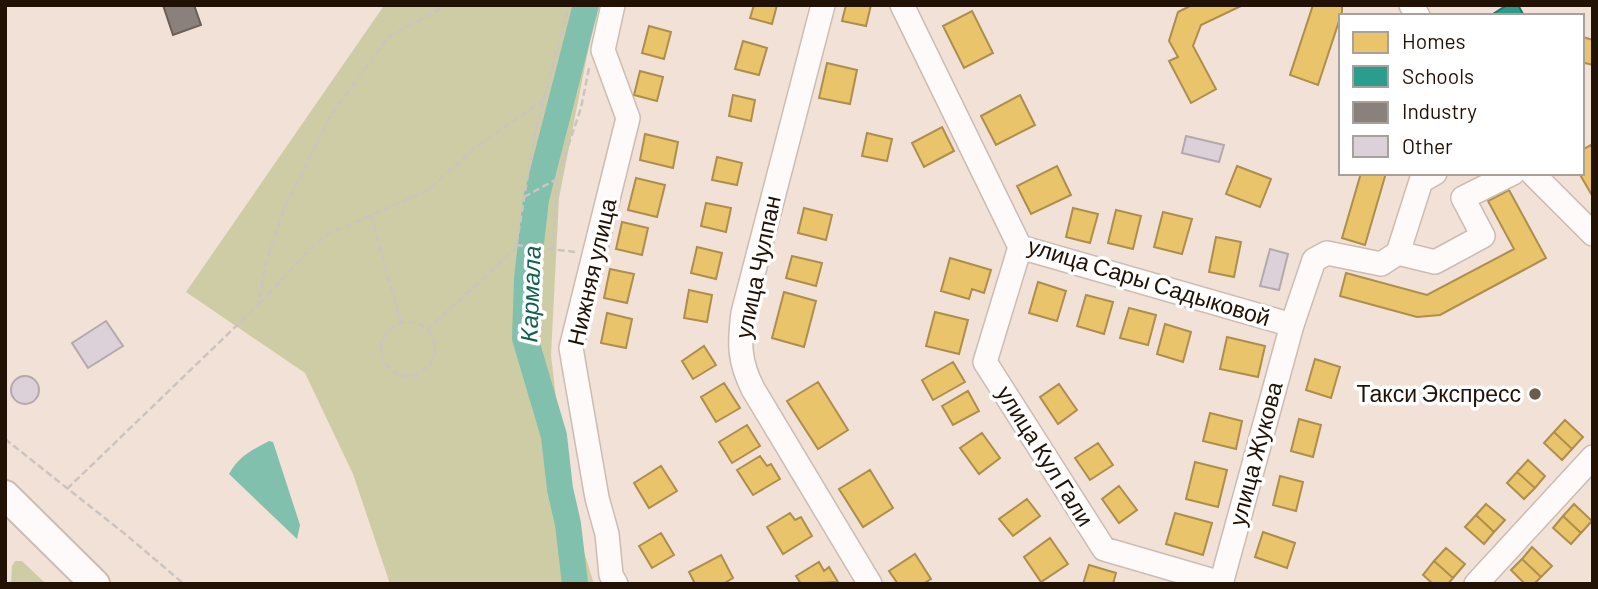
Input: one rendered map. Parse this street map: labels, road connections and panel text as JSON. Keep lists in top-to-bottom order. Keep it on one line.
{"streets":{"street":["улица Чулпан","Нижняя улица","улица Сары Садыковой","улица Жукова","улица Кул Гали"]},"crossings":[["улица Сары Садыковой","улица Жукова"],["улица Сары Садыковой","улица Кул Гали"],["улица Жукова","улица Кул Гали"]],"water":["Кармала"],"places":["Такси Экспресс"],"legend":["Homes","Schools","Industry","Other"]}
